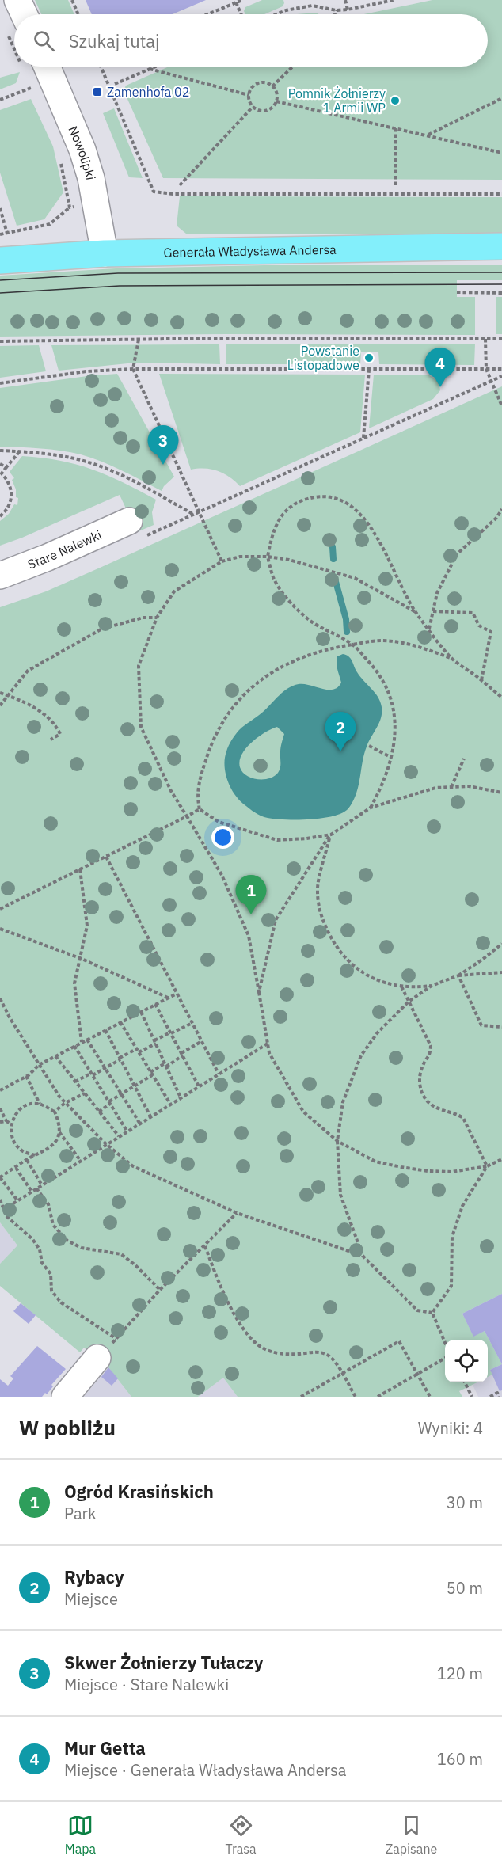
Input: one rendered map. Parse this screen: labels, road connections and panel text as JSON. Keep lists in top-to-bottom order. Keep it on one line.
{"streets":{"main road":["Generała Władysława Andersa"],"street":["Nowolipki","Stare Nalewki"]},"crossings":[["Nowolipki","Generała Władysława Andersa"]],"places":{"transit":["Zamenhofa 02"],"other":["Pomnik Żołnierzy 1 Armii WP","Powstanie Listopadowe"]},"page":{"search":"Szukaj tutaj","pins":["4","3","2","1"],"heading":["W pobliżu","Wyniki: 4"],"list":[{"mark":"1","name":"Ogród Krasińskich","note":"Park","value":"30 m"},{"mark":"2","name":"Rybacy","note":"Miejsce","value":"50 m"},{"mark":"3","name":"Skwer Żołnierzy Tułaczy","note":"Miejsce · Stare Nalewki","value":"120 m"},{"mark":"4","name":"Mur Getta","note":"Miejsce · Generała Władysława Andersa","value":"160 m"}],"nav":["Mapa","Trasa","Zapisane"]}}
